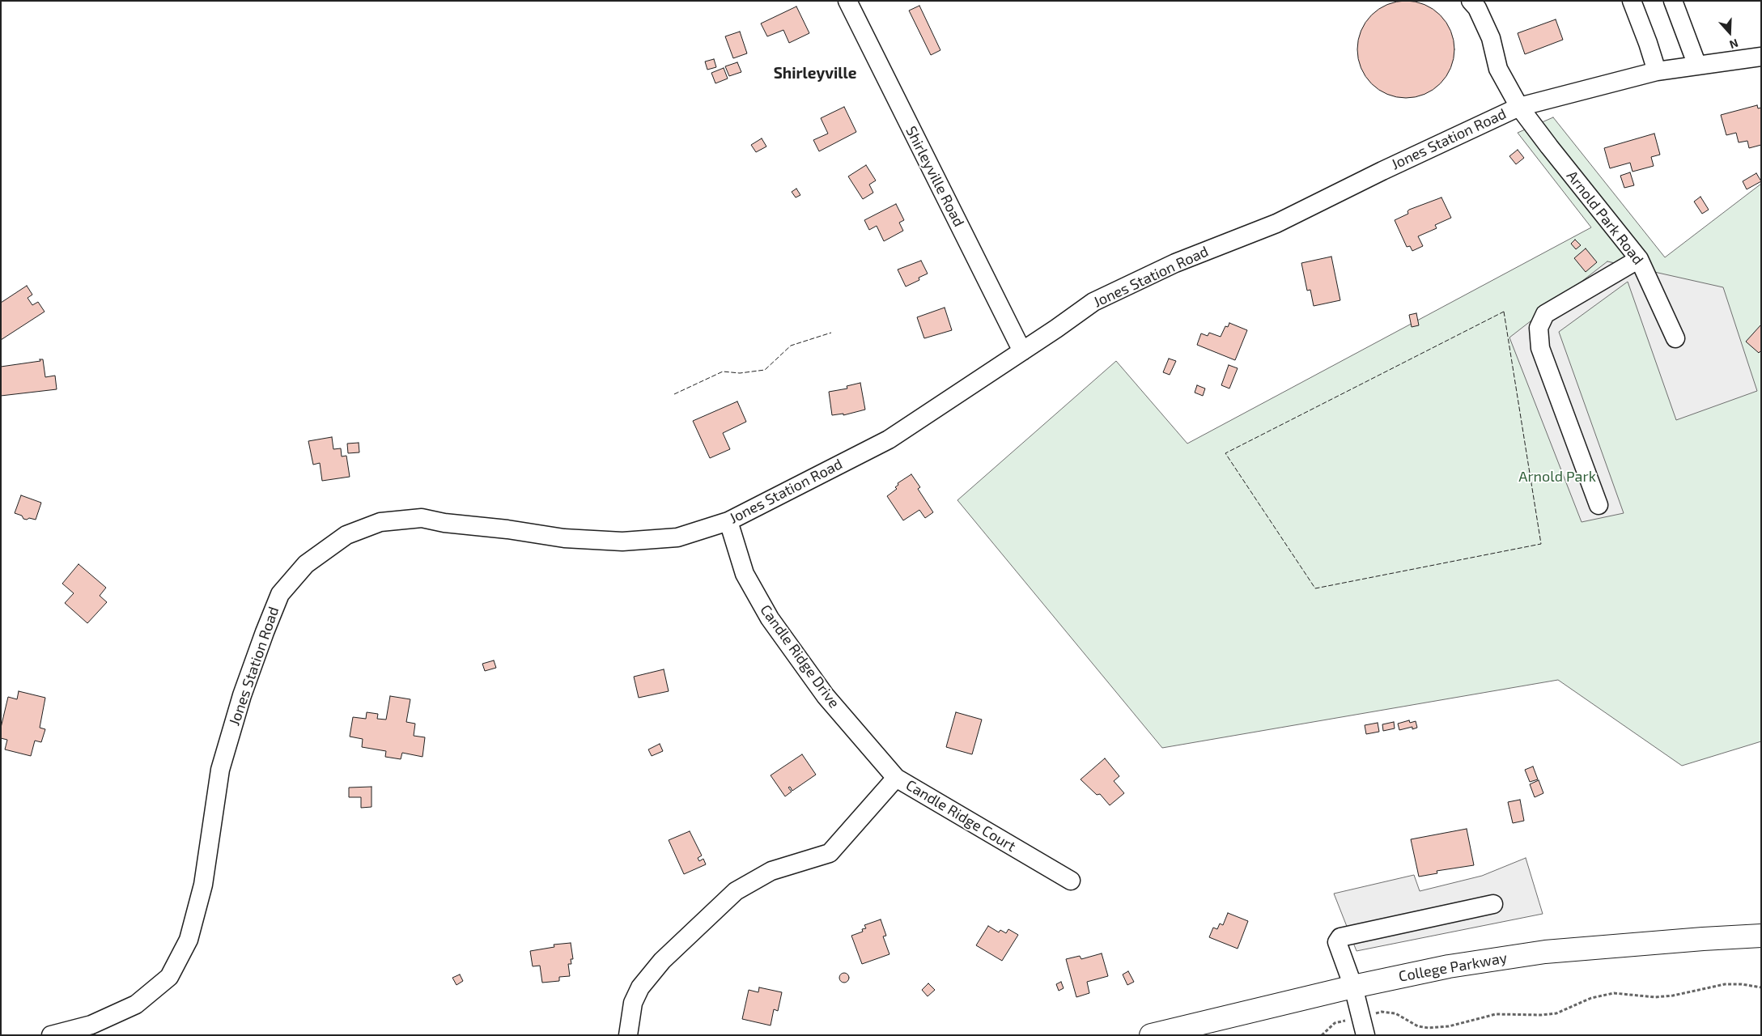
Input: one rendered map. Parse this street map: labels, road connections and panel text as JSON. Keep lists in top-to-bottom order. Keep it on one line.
{"streets":{"main road":["College Parkway"],"street":["Jones Station Road","Shirleyville Road","Arnold Park Road","Candle Ridge Drive","Candle Ridge Court"]},"crossings":[["Jones Station Road","Shirleyville Road"],["Jones Station Road","Arnold Park Road"],["Jones Station Road","Candle Ridge Drive"],["Candle Ridge Drive","Candle Ridge Court"]],"districts":["Shirleyville"],"parks":["Arnold Park"],"north":"bottom"}
